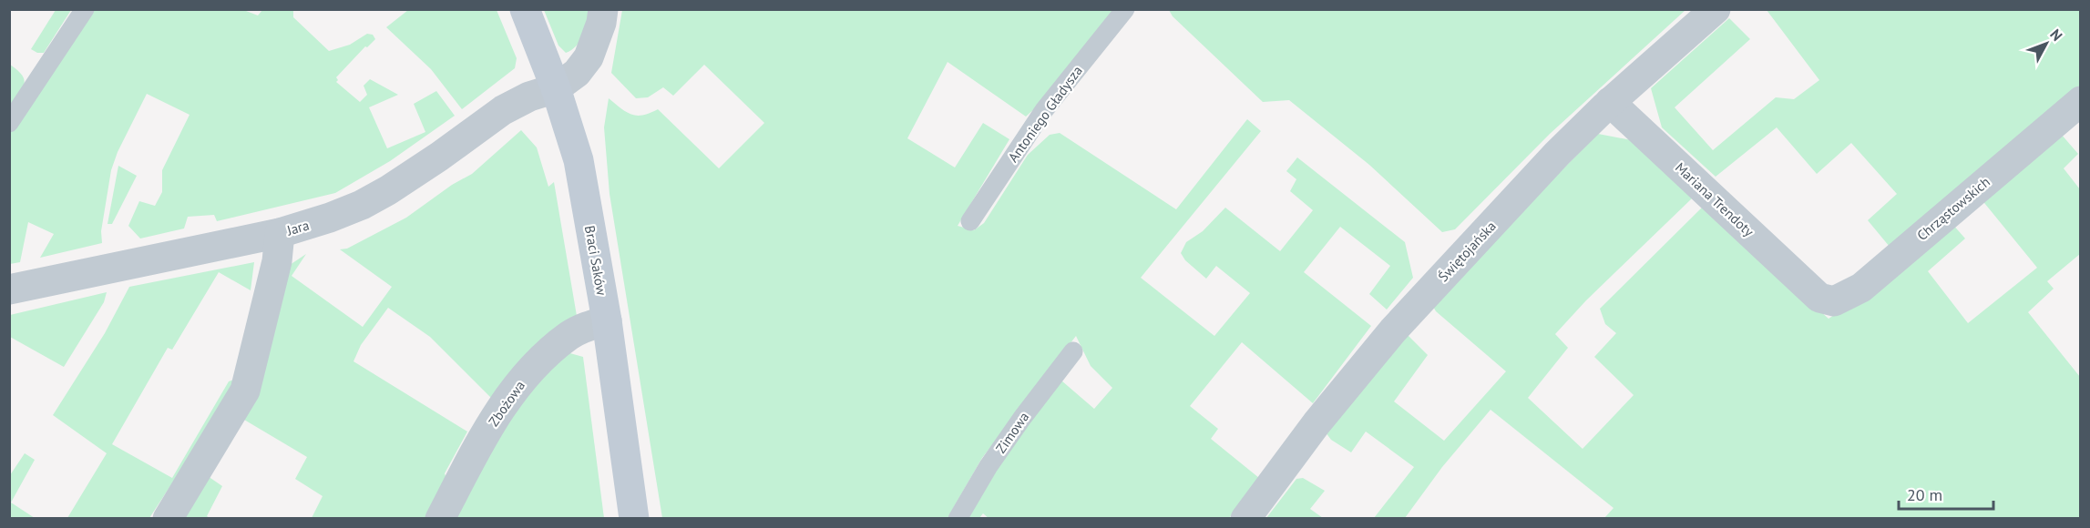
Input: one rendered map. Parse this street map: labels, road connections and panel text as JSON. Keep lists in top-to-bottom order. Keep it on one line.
{"streets":{"street":["Mariana Trendoty","Chrząstowskich","Jara","Świętojańska","Braci Saków","Zbożowa"],"lane":["Antoniego Gładysza","Zimowa"]},"crossings":[["Mariana Trendoty","Chrząstowskich"],["Mariana Trendoty","Świętojańska"],["Jara","Braci Saków"],["Braci Saków","Zbożowa"]],"scale_bar":"20 m","north":"top right"}
